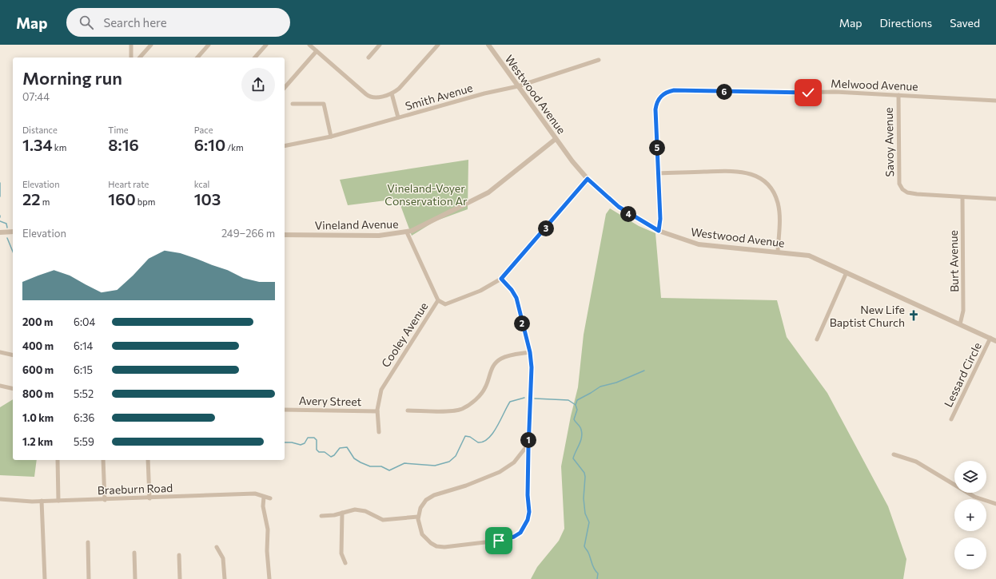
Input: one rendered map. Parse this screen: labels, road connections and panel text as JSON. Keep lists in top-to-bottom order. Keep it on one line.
{"streets":{"street":["Melwood Avenue","Westwood Avenue","Smith Avenue","Savoy Avenue","Vineland Avenue","Burt Avenue","Cooley Avenue","Lessard Circle","Avery Street","Braeburn Road"]},"crossings":[["Melwood Avenue","Westwood Avenue"],["Melwood Avenue","Savoy Avenue"],["Westwood Avenue","Smith Avenue"],["Westwood Avenue","Vineland Avenue"],["Westwood Avenue","Burt Avenue"],["Westwood Avenue","Lessard Circle"],["Savoy Avenue","Burt Avenue"],["Vineland Avenue","Cooley Avenue"],["Cooley Avenue","Avery Street"]],"parks":["Vineland-Voyer Conservation Ar"],"places":{"church":["New Life Baptist Church"]},"page":{"header":"Map","search":"Search here","nav":["Map","Directions","Saved"],"heading":["Morning run","07:44"],"pins":["6","5","4","3","2","1"],"stats":[["Distance","1.34 km"],["Time","8:16"],["Pace","6:10 /km"],["Elevation","22 m"],["Heart rate","160 bpm"],["kcal","103"]],"chart":["Elevation","249–266 m"],"list":[{"name":"200 m","note":"6:04"},{"name":"400 m","note":"6:14"},{"name":"600 m","note":"6:15"},{"name":"800 m","note":"5:52"},{"name":"1.0 km","note":"6:36"},{"name":"1.2 km","note":"5:59"}],"map_buttons":["+","−"]}}
